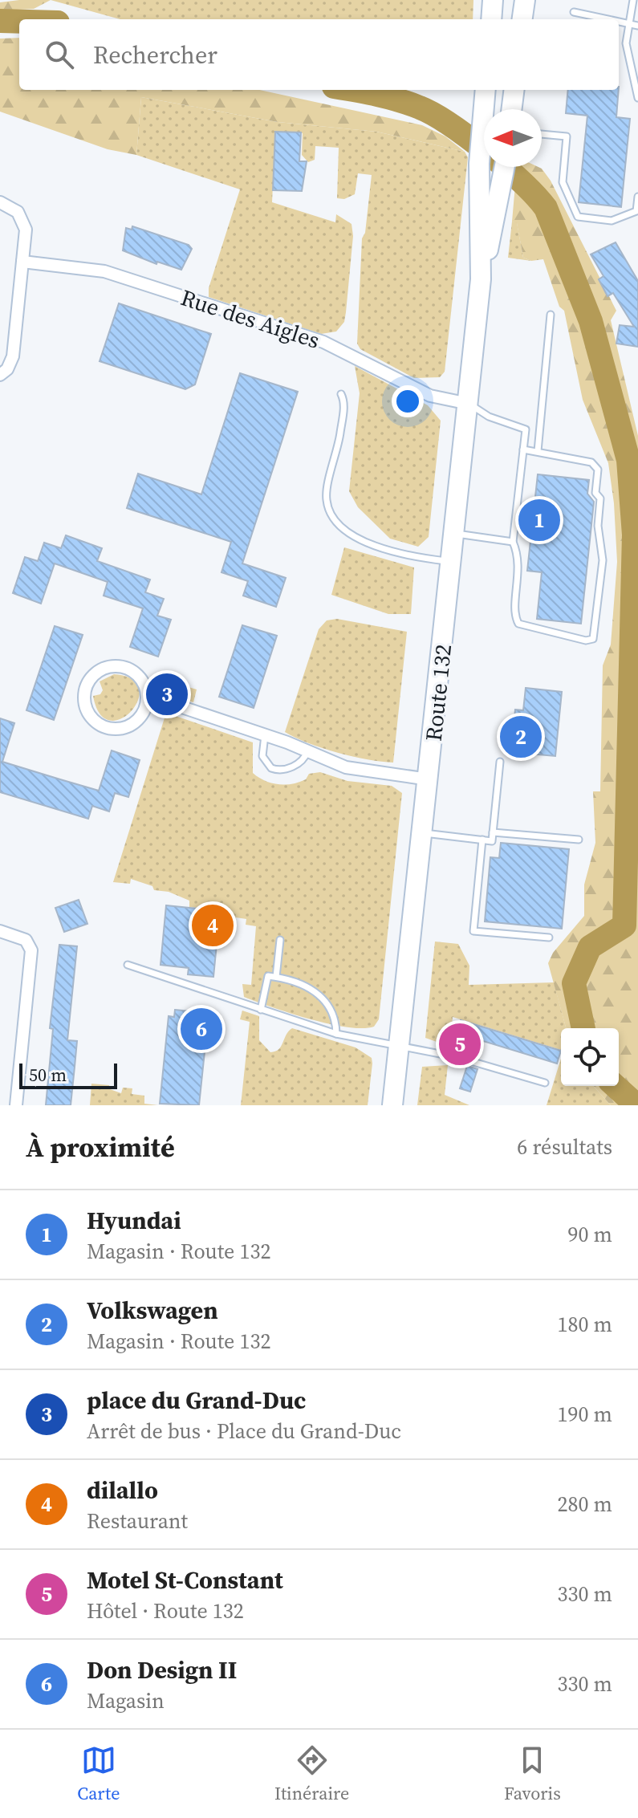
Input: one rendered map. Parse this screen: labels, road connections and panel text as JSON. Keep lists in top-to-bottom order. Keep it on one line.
{"streets":{"highway":["Route 132"],"street":["Rue des Aigles"]},"crossings":[["Rue des Aigles","Route 132"]],"scale_bar":"50 m","north":"left","page":{"search":"Rechercher","pins":["1","3","2","4","6","5"],"scale":"50 m","heading":["À proximité","6 résultats"],"list":[{"mark":"1","name":"Hyundai","note":"Magasin · Route 132","value":"90 m"},{"mark":"2","name":"Volkswagen","note":"Magasin · Route 132","value":"180 m"},{"mark":"3","name":"place du Grand-Duc","note":"Arrêt de bus · Place du Grand-Duc","value":"190 m"},{"mark":"4","name":"dilallo","note":"Restaurant","value":"280 m"},{"mark":"5","name":"Motel St-Constant","note":"Hôtel · Route 132","value":"330 m"},{"mark":"6","name":"Don Design II","note":"Magasin","value":"330 m"}],"nav":["Carte","Itinéraire","Favoris"]}}
